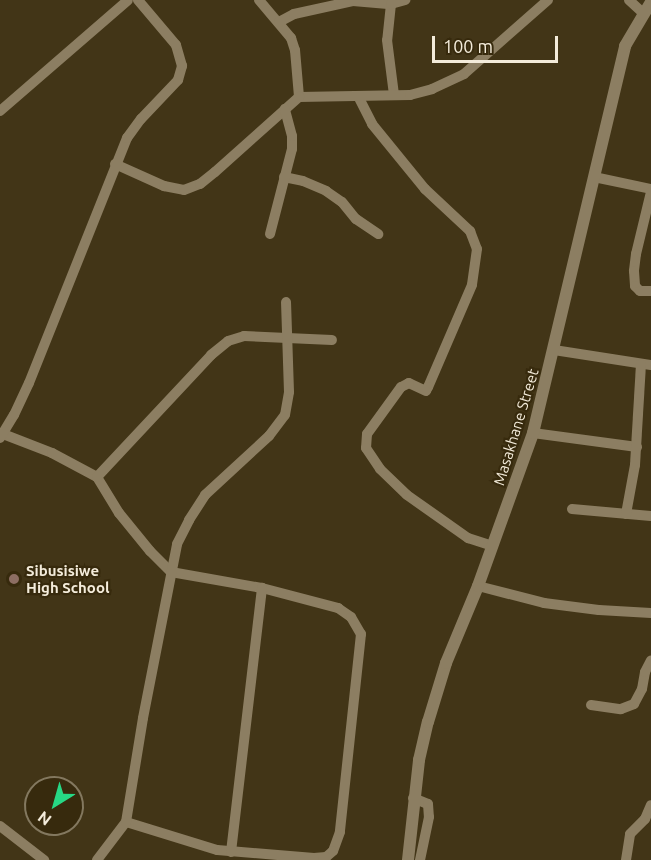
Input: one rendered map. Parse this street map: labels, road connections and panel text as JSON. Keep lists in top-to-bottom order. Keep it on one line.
{"streets":{"street":["Masakhane Street"]},"places":["Sibusisiwe High School"],"scale_bar":"100 m","north":"bottom left"}
